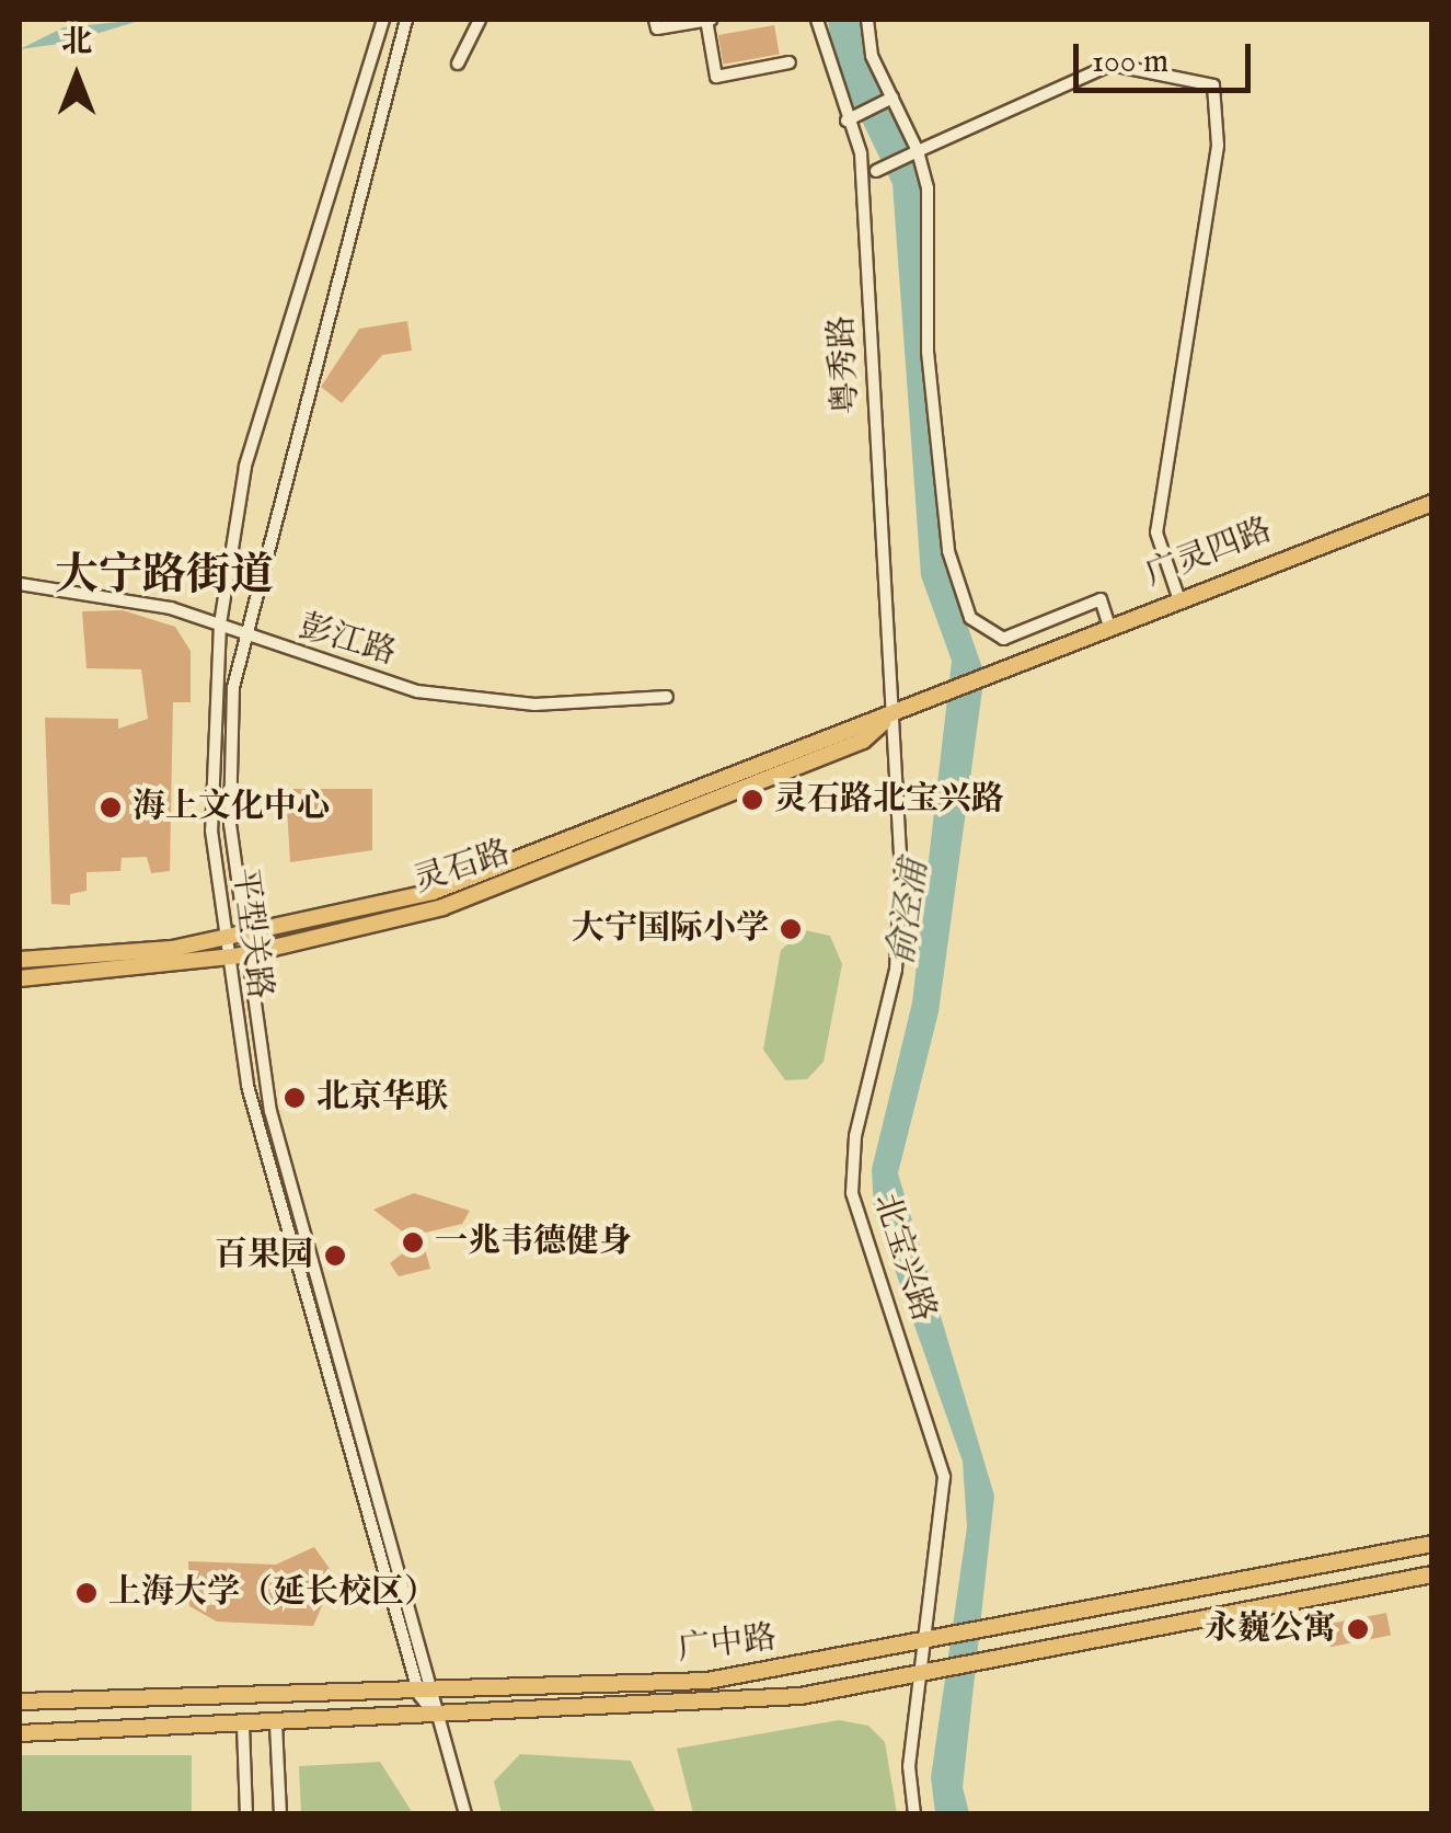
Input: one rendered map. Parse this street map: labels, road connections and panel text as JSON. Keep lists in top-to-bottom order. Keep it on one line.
{"streets":{"main road":["广灵四路","灵石路","广中路"],"street":["粤秀路","彭江路","平型关路","北宝兴路"]},"crossings":[["粤秀路","灵石路"],["粤秀路","北宝兴路"],["广灵四路","灵石路"],["彭江路","平型关路"],["灵石路","平型关路"],["灵石路","北宝兴路"],["平型关路","广中路"],["北宝兴路","广中路"]],"districts":["大宁路街道"],"water":["俞泾浦"],"places":["灵石路北宝兴路","海上文化中心","大宁国际小学","北京华联","一兆韦德健身","百果园","上海大学（延长校区）","永巍公寓"],"scale_bar":"100 m","north":"top"}
